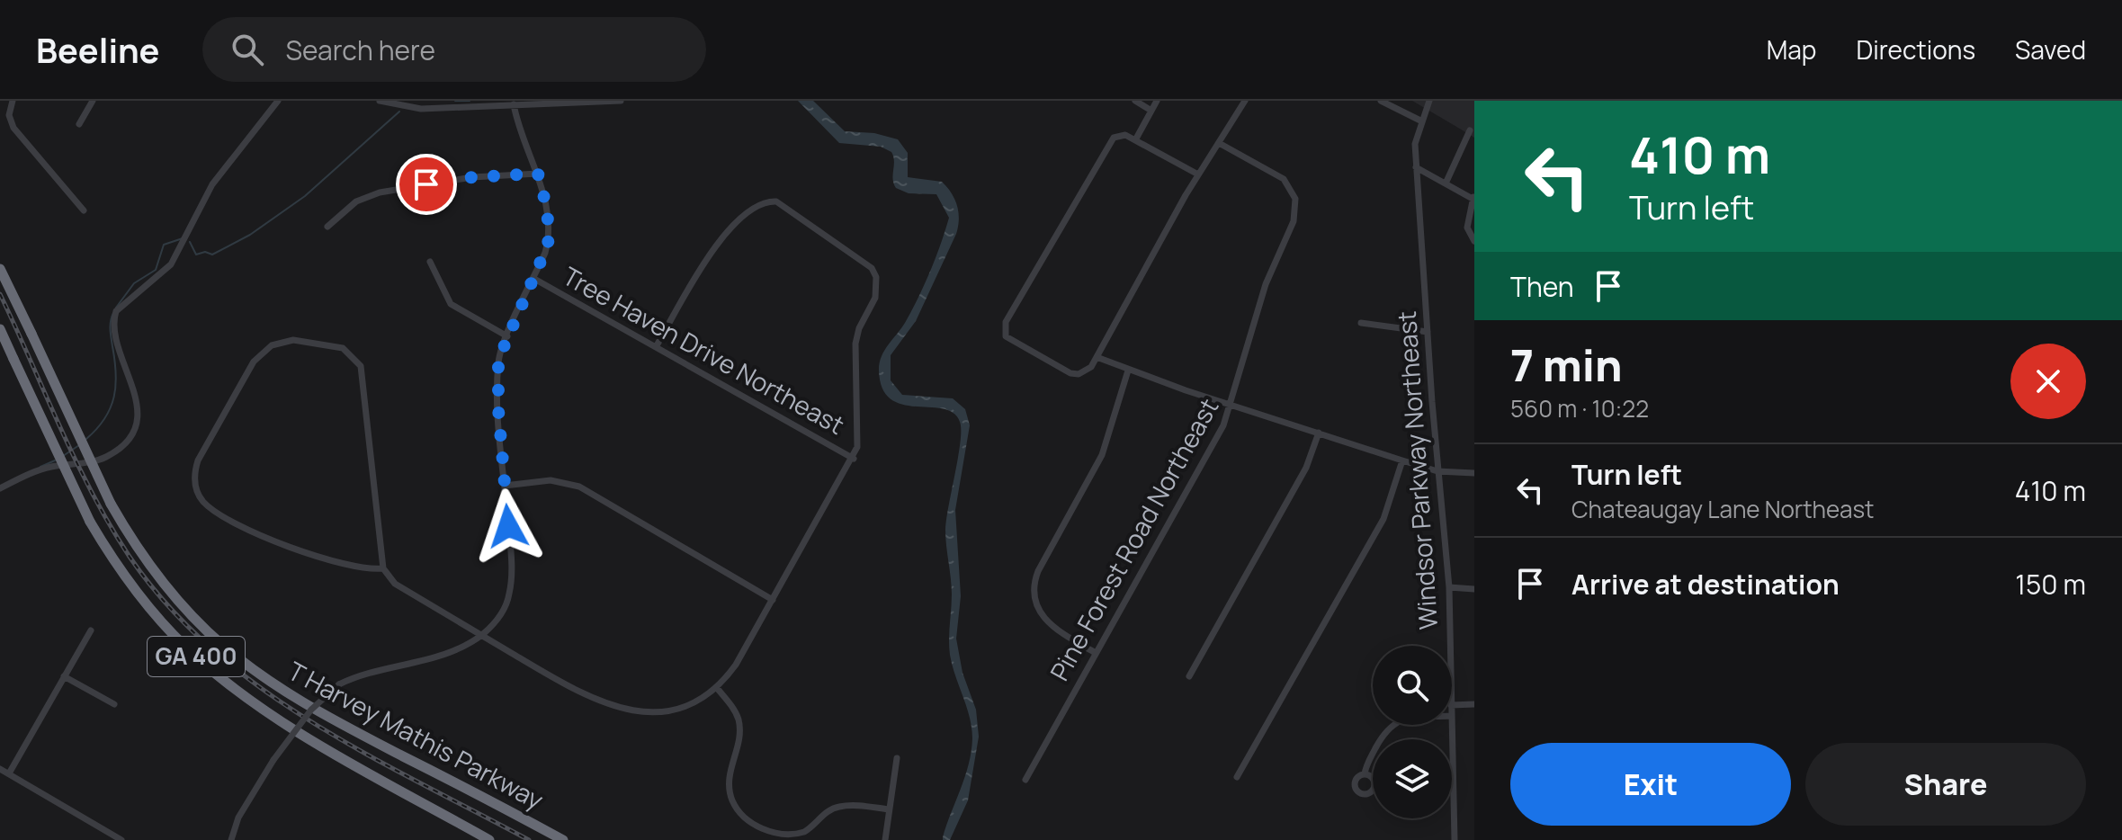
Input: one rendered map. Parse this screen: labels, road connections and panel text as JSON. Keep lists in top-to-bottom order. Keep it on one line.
{"streets":{"highway":["GA 400","T Harvey Mathis Parkway"],"street":["Tree Haven Drive Northeast","Windsor Parkway Northeast","Pine Forest Road Northeast"]},"page":{"header":"Beeline","search":"Search here","nav":["Map","Directions","Saved"],"turn":["410 m","Turn left"],"then":"Then","heading":["7 min","560 m · 10:22"],"list":[{"name":"Turn left","note":"Chateaugay Lane Northeast","value":"410 m"},{"name":"Arrive at destination","value":"150 m"}],"buttons":["Exit","Share"]}}
